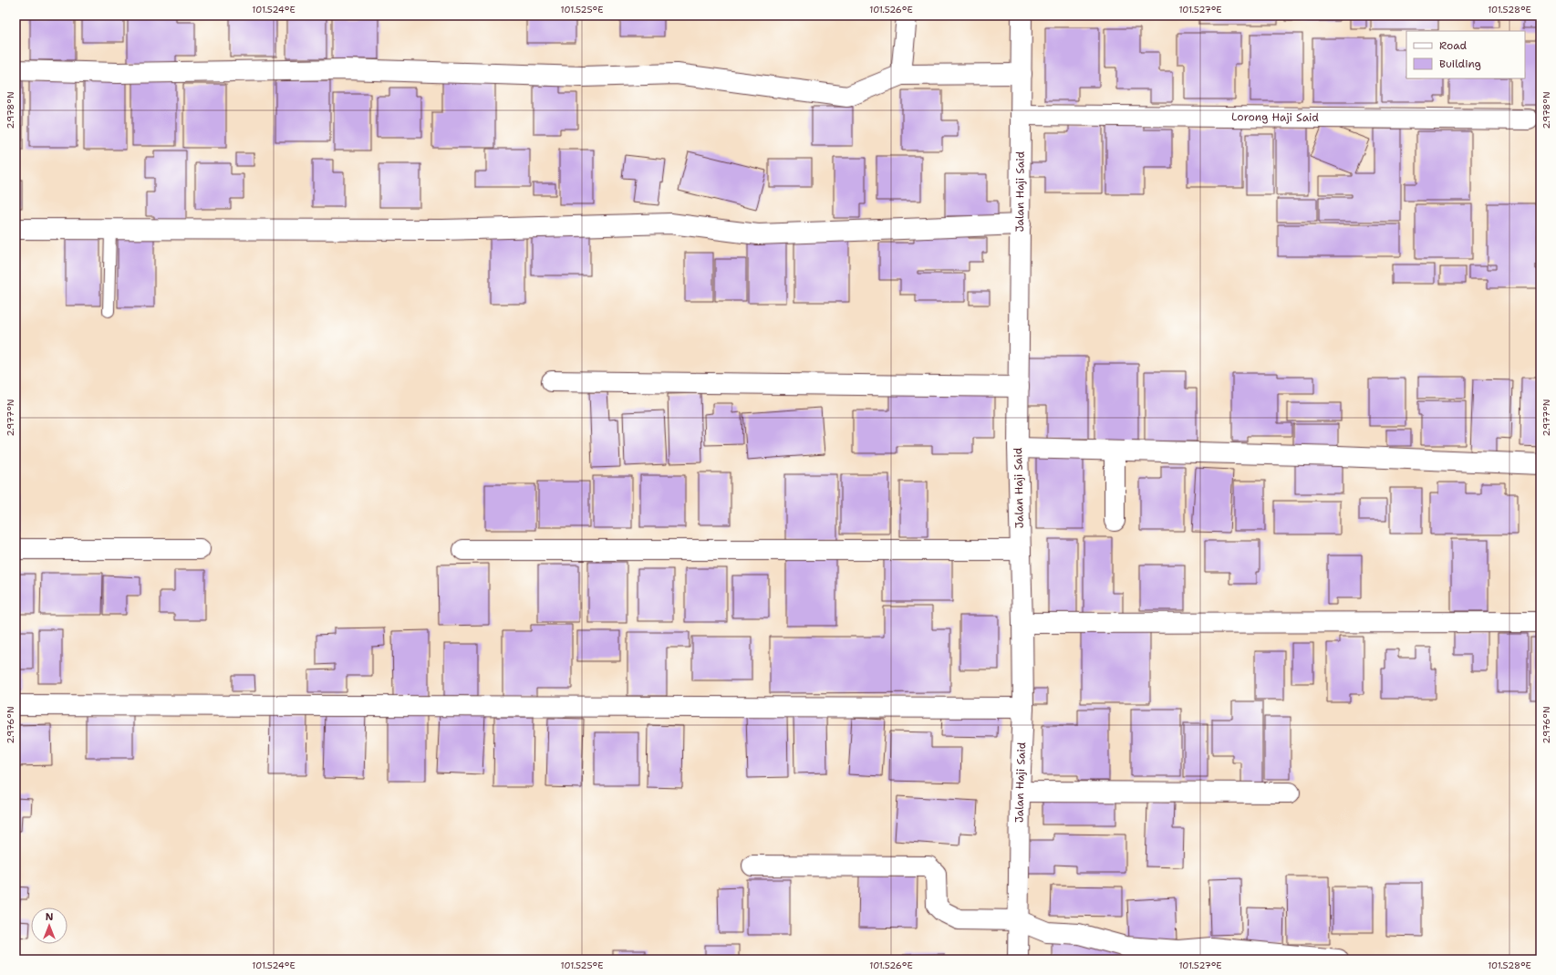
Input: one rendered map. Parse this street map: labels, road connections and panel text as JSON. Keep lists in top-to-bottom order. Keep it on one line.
{"streets":{"street":["Lorong Haji Said","Jalan Haji Said"]},"crossings":[["Lorong Haji Said","Jalan Haji Said"]],"legend":["Road","Building"],"north":"top","coordinates":["101.524°E","101.525°E","101.526°E","101.527°E","101.528°E","2.978°N","2.977°N","2.976°N"]}
